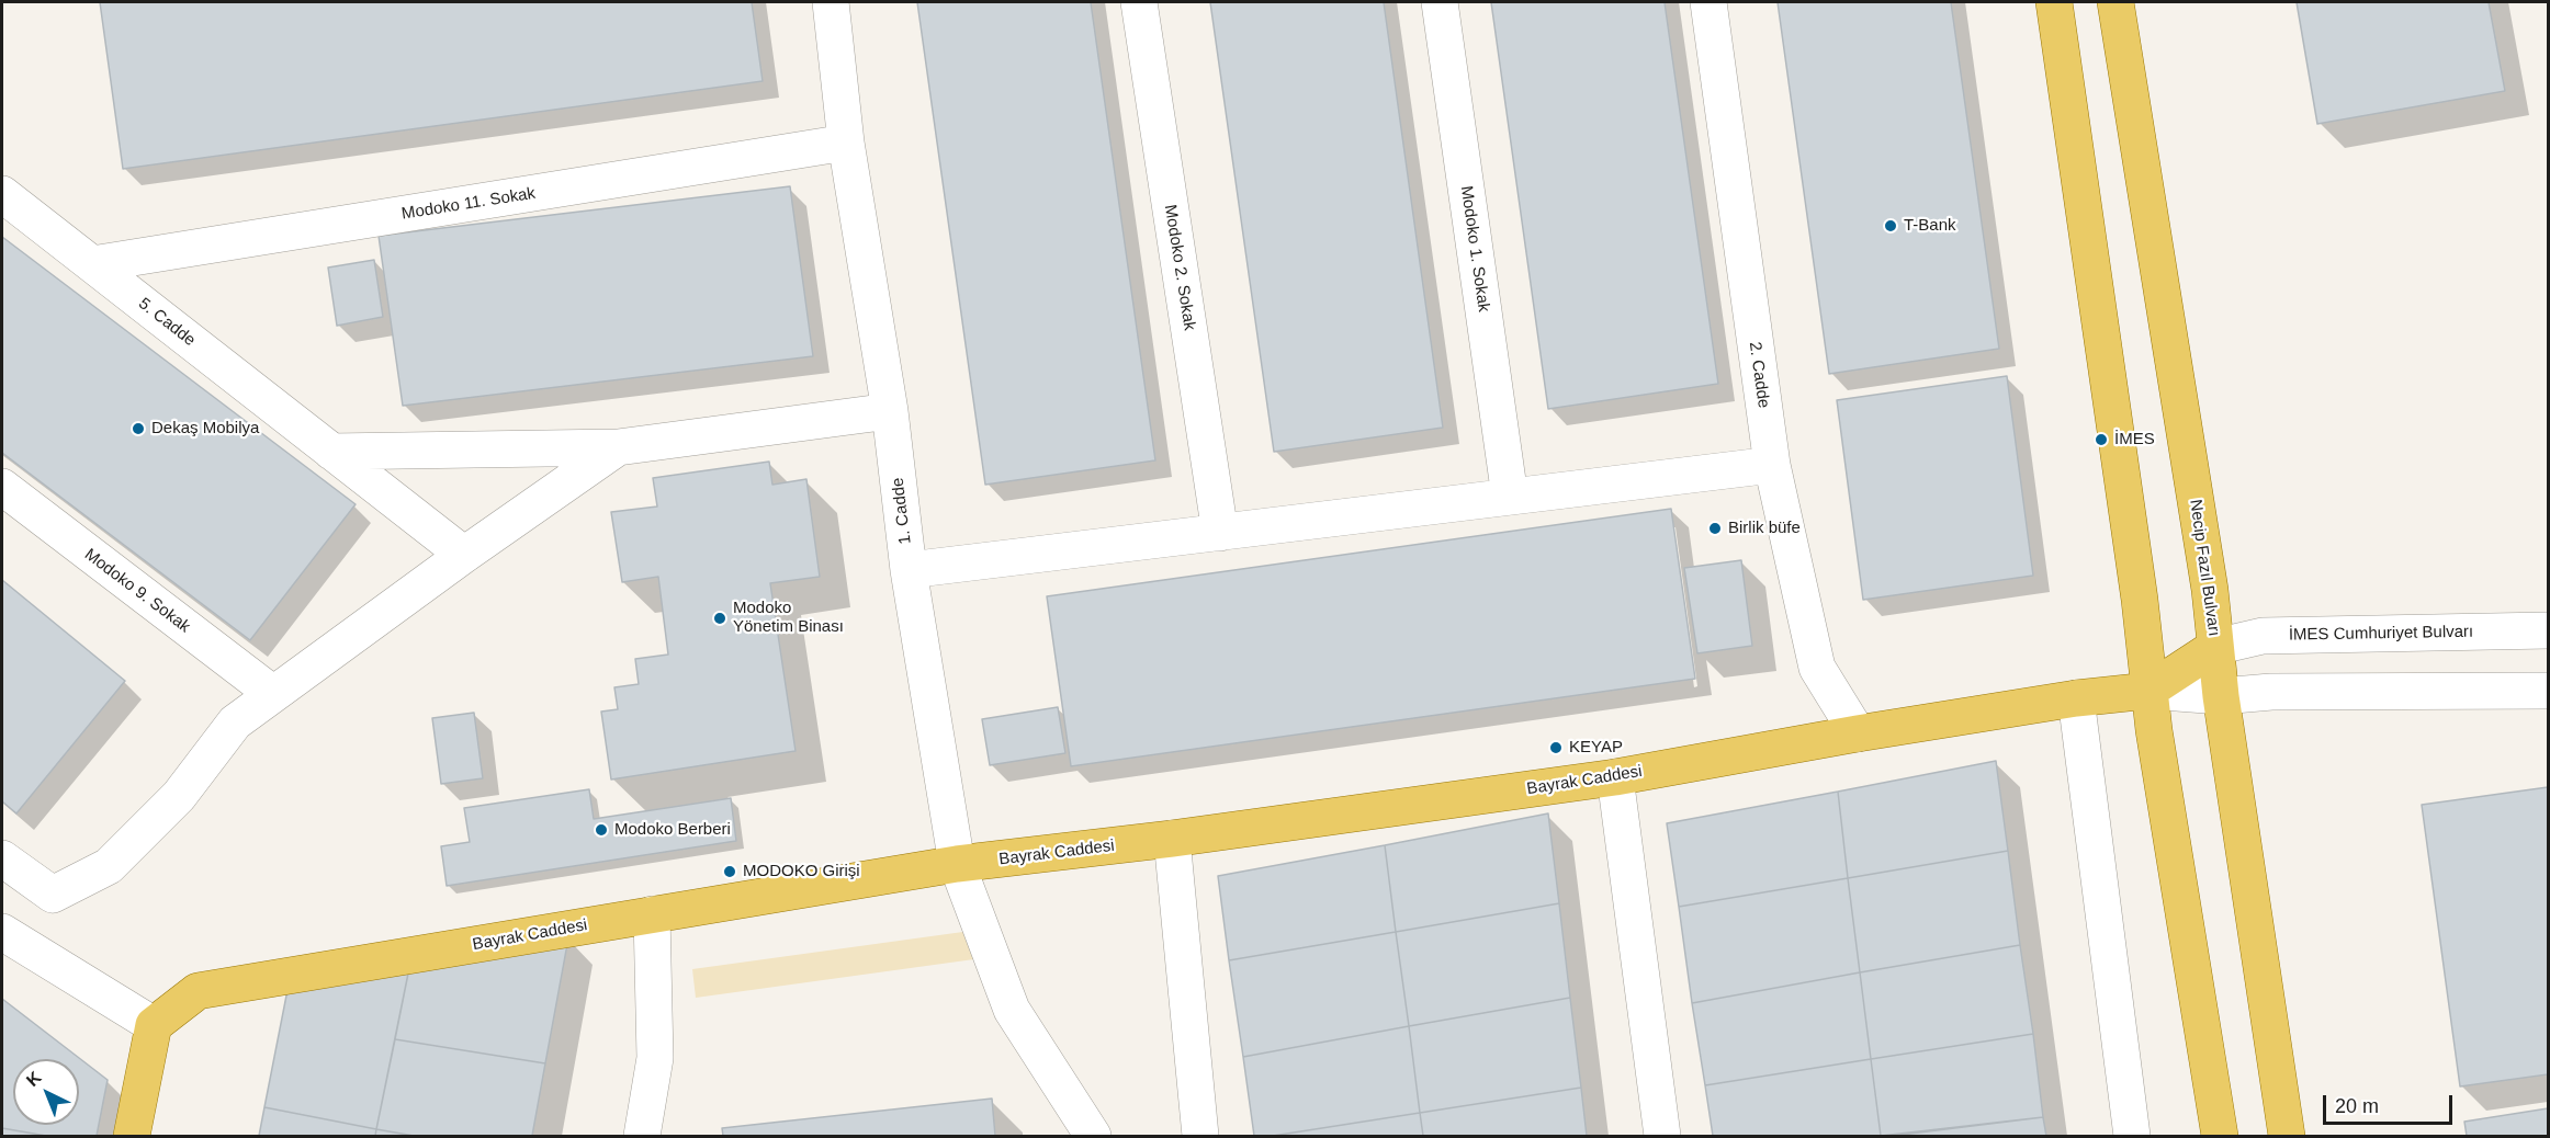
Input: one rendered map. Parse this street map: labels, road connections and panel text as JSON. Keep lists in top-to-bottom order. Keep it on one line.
{"streets":{"main road":["Necip Fazıl Bulvarı","Bayrak Caddesi"],"street":["Modoko 11. Sokak","Modoko 1. Sokak","Modoko 2. Sokak","5. Cadde","2. Cadde","1. Cadde","Modoko 9. Sokak","İMES Cumhuriyet Bulvarı"]},"crossings":[["Modoko 11. Sokak","5. Cadde"],["Modoko 11. Sokak","1. Cadde"],["2. Cadde","Bayrak Caddesi"],["1. Cadde","Bayrak Caddesi"],["Necip Fazıl Bulvarı","İMES Cumhuriyet Bulvarı"]],"places":["T-Bank","Dekaş Mobilya","İMES","Birlik büfe","Modoko Yönetim Binası","KEYAP","Modoko Berberi","MODOKO Girişi"],"scale_bar":"20 m","north":"top left"}
